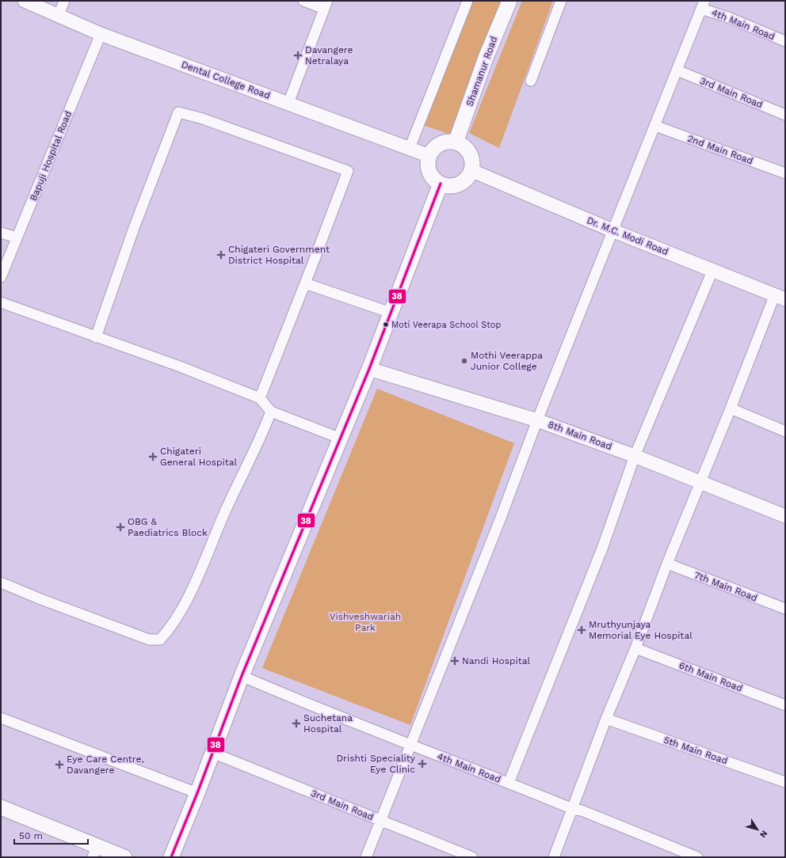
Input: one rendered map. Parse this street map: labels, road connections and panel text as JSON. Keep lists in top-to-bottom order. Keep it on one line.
{"streets":{"main road":["Shamanur Road"],"street":["4th Main Road","Dental College Road","3rd Main Road","2nd Main Road","Bapuji Hospital Road","Dr. M.C. Modi Road","8th Main Road","7th Main Road","6th Main Road","5th Main Road"]},"crossings":[["Shamanur Road","Dental College Road"],["Shamanur Road","Dr. M.C. Modi Road"],["Dental College Road","Bapuji Hospital Road"],["Dental College Road","Dr. M.C. Modi Road"]],"parks":["Vishveshwariah Park"],"places":{"health":["Davangere Netralaya","Chigateri Government District Hospital","Chigateri General Hospital","OBG & Paediatrics Block","Mruthyunjaya Memorial Eye Hospital","Nandi Hospital","Suchetana Hospital","Drishti Speciality Eye Clinic","Eye Care Centre, Davangere"],"other":["Moti Veerapa School Stop","Mothi Veerappa Junior College"]},"lines":["transit line 38"],"scale_bar":"50 m","north":"bottom right"}
